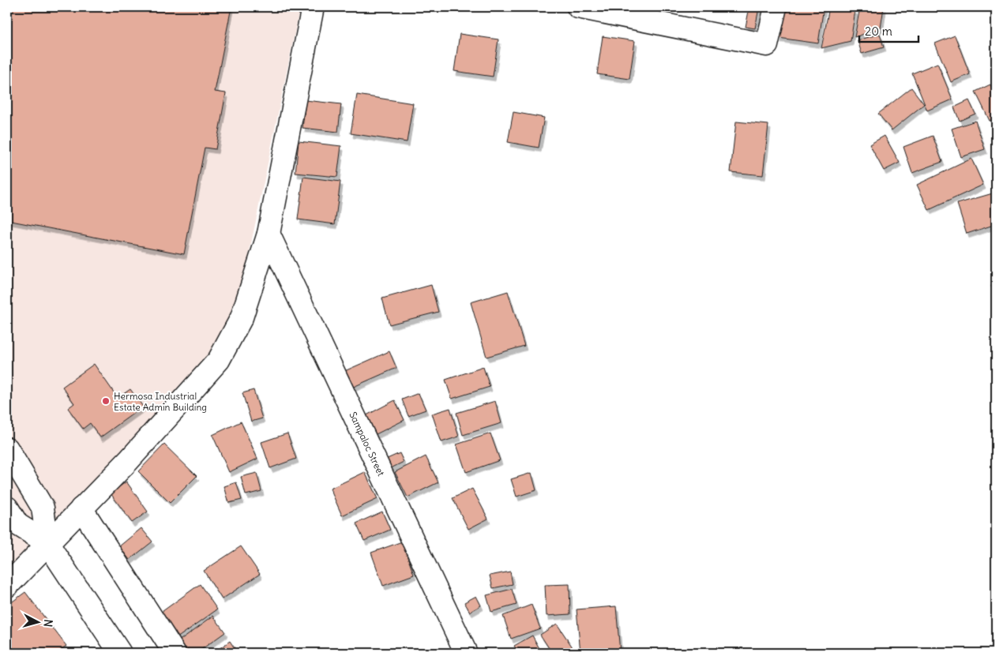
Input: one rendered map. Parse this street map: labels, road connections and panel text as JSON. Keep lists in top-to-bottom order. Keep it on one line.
{"streets":{"street":["Sampaloc Street"]},"places":["Hermosa Industrial Estate Admin Building"],"scale_bar":"20 m","north":"right"}
